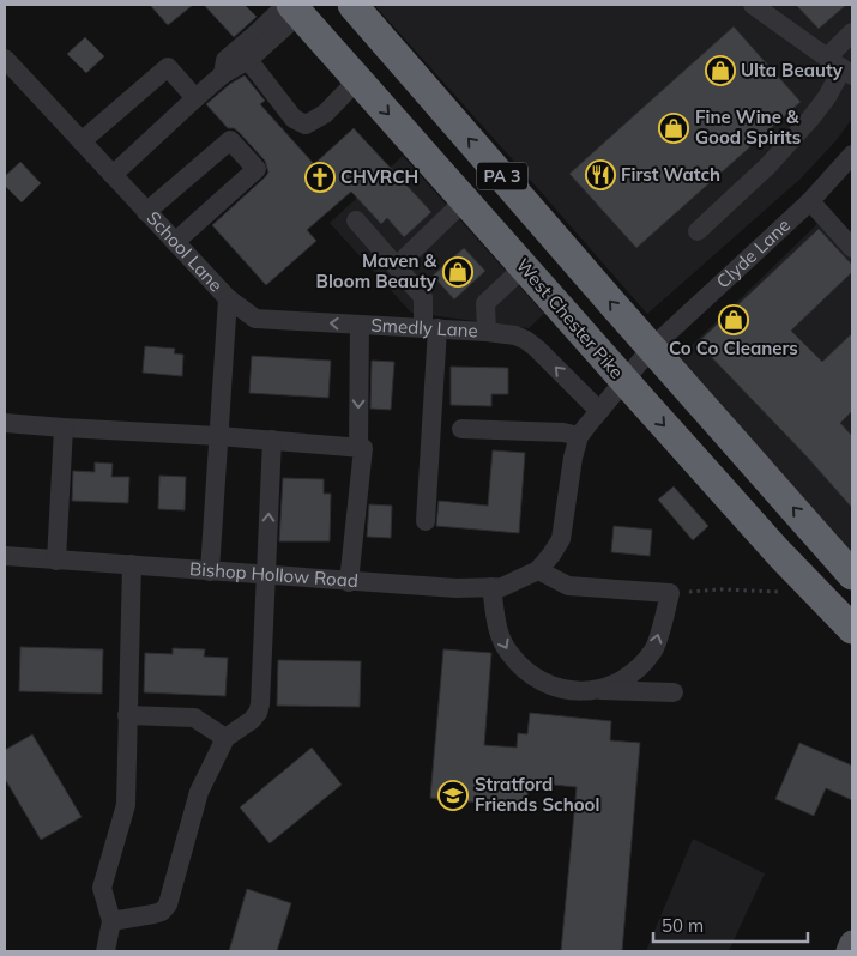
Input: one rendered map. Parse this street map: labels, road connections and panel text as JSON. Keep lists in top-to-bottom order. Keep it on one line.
{"streets":{"highway":["PA 3","West Chester Pike"],"street":["School Lane","Clyde Lane","Smedly Lane","Bishop Hollow Road"]},"crossings":[["PA 3","Clyde Lane"],["PA 3","Bishop Hollow Road"],["School Lane","Smedly Lane"],["School Lane","Bishop Hollow Road"],["Clyde Lane","Bishop Hollow Road"],["West Chester Pike","Bishop Hollow Road"],["Smedly Lane","Bishop Hollow Road"]],"places":{"shop":["Ulta Beauty","Fine Wine & Good Spirits","Maven & Bloom Beauty","Co Co Cleaners"],"restaurant":["First Watch"],"church":["CHVRCH"],"school or university":["Stratford Friends School"]},"scale_bar":"50 m"}
